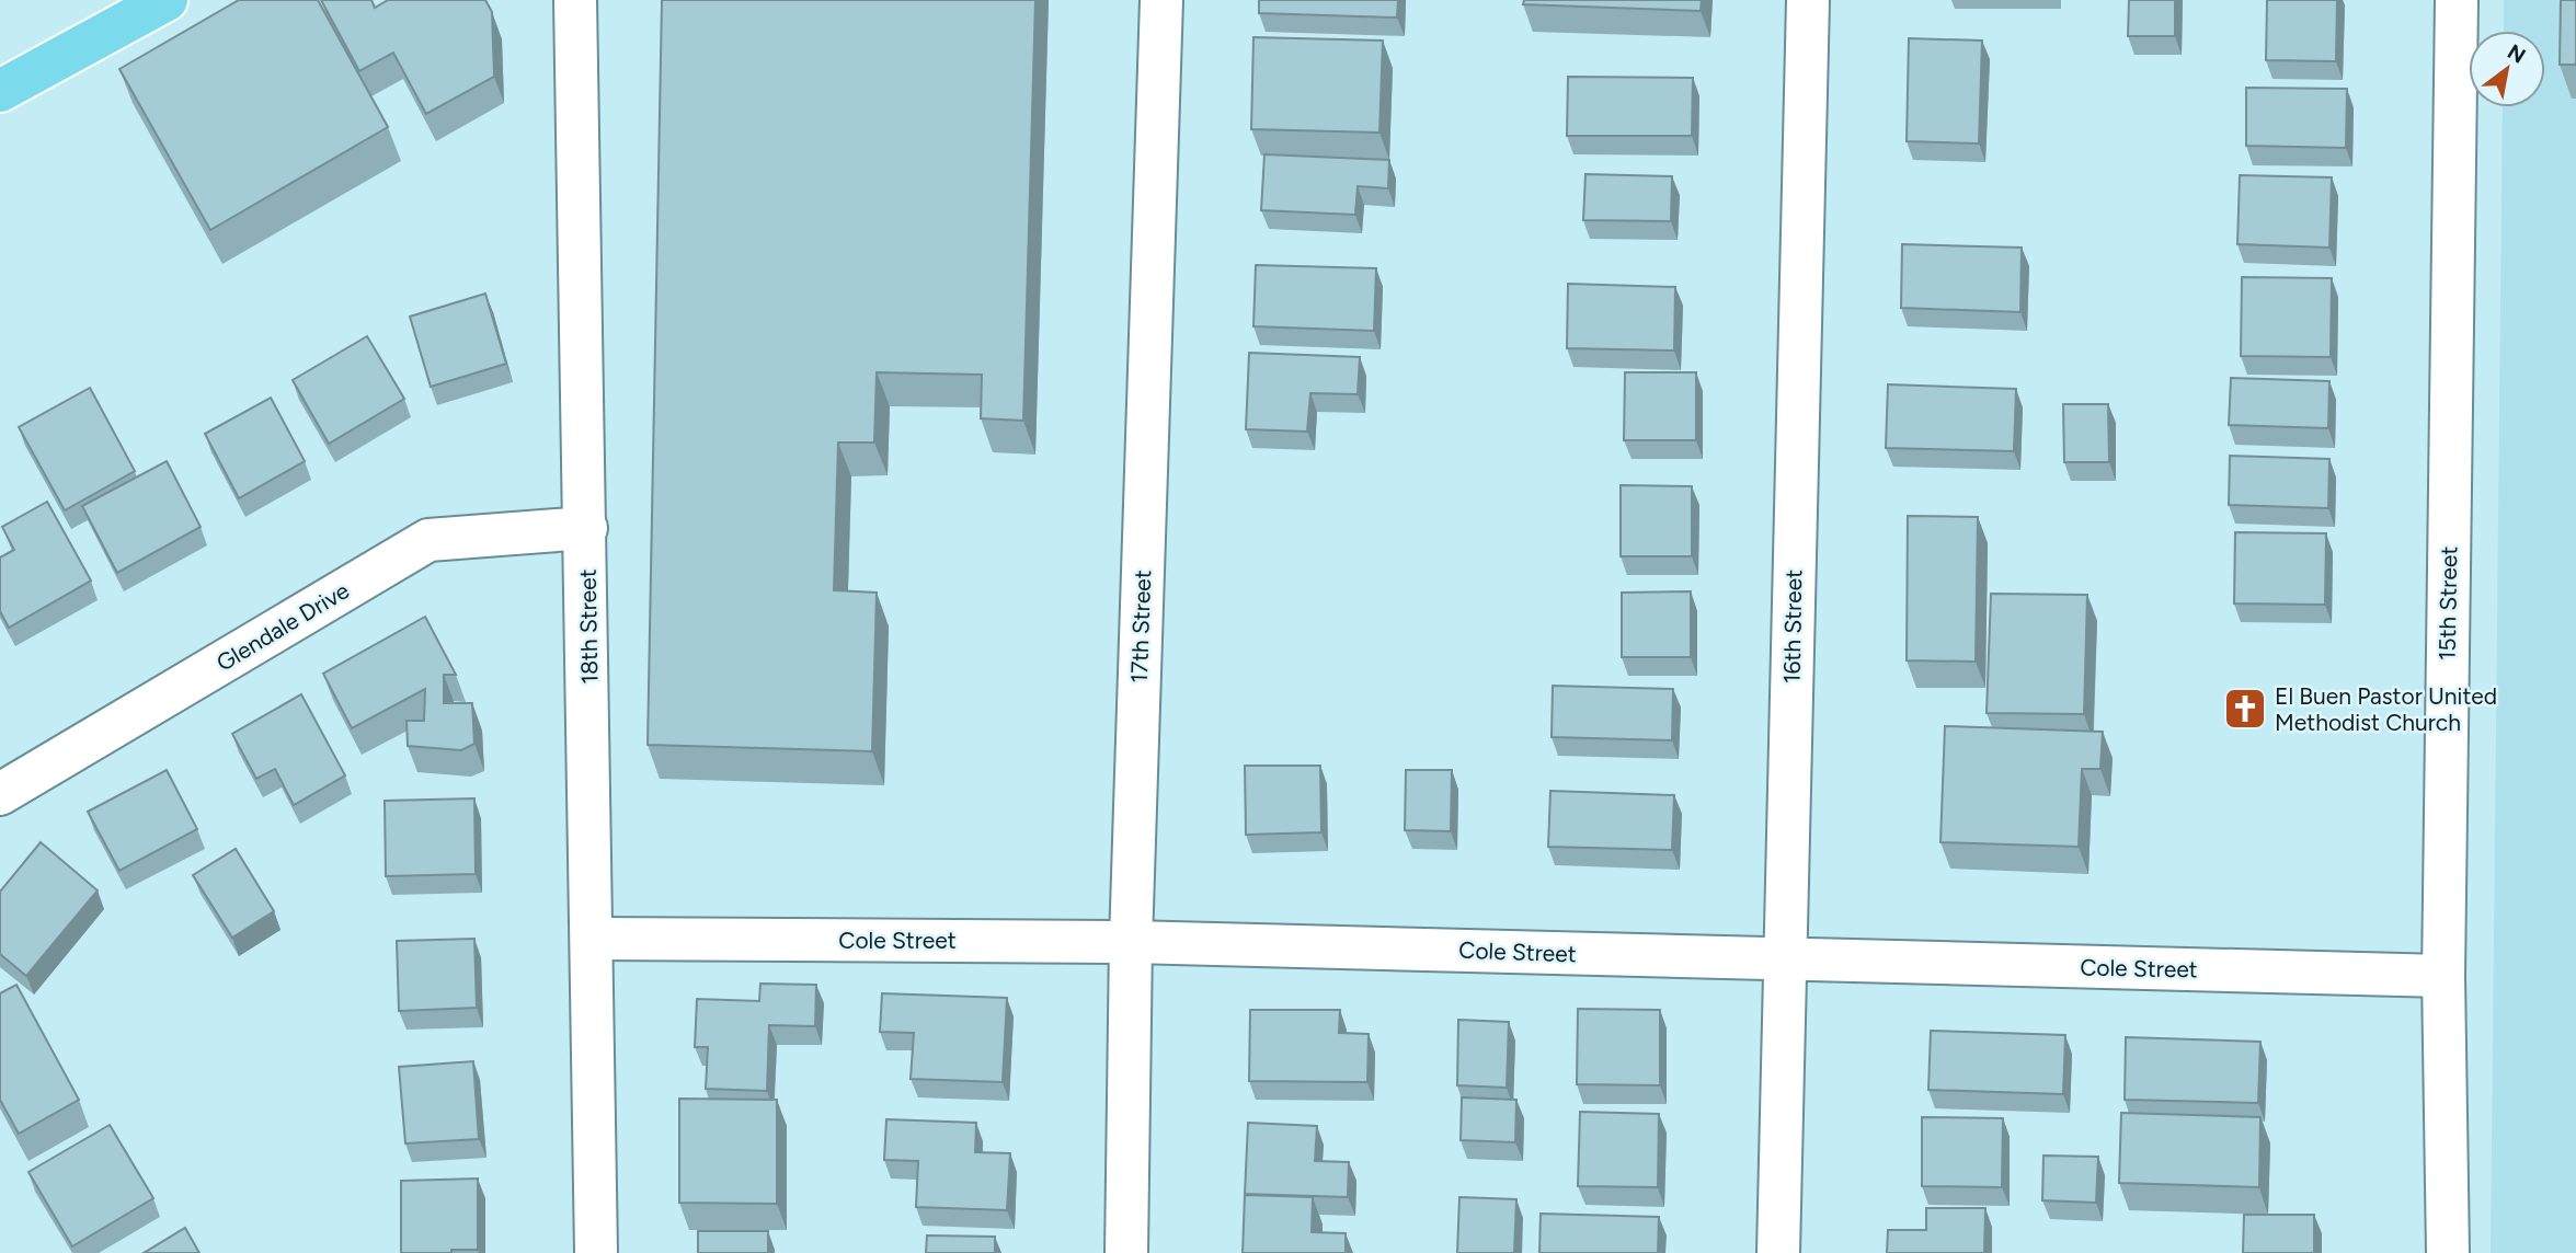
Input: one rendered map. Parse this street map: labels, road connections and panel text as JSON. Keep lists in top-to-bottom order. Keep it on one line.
{"streets":{"street":["15th Street","Glendale Drive","18th Street","17th Street","16th Street","Cole Street"]},"crossings":[["15th Street","Cole Street"],["Glendale Drive","18th Street"],["18th Street","Cole Street"],["17th Street","Cole Street"],["16th Street","Cole Street"]],"places":{"church":["El Buen Pastor United Methodist Church"]},"north":"top right"}
